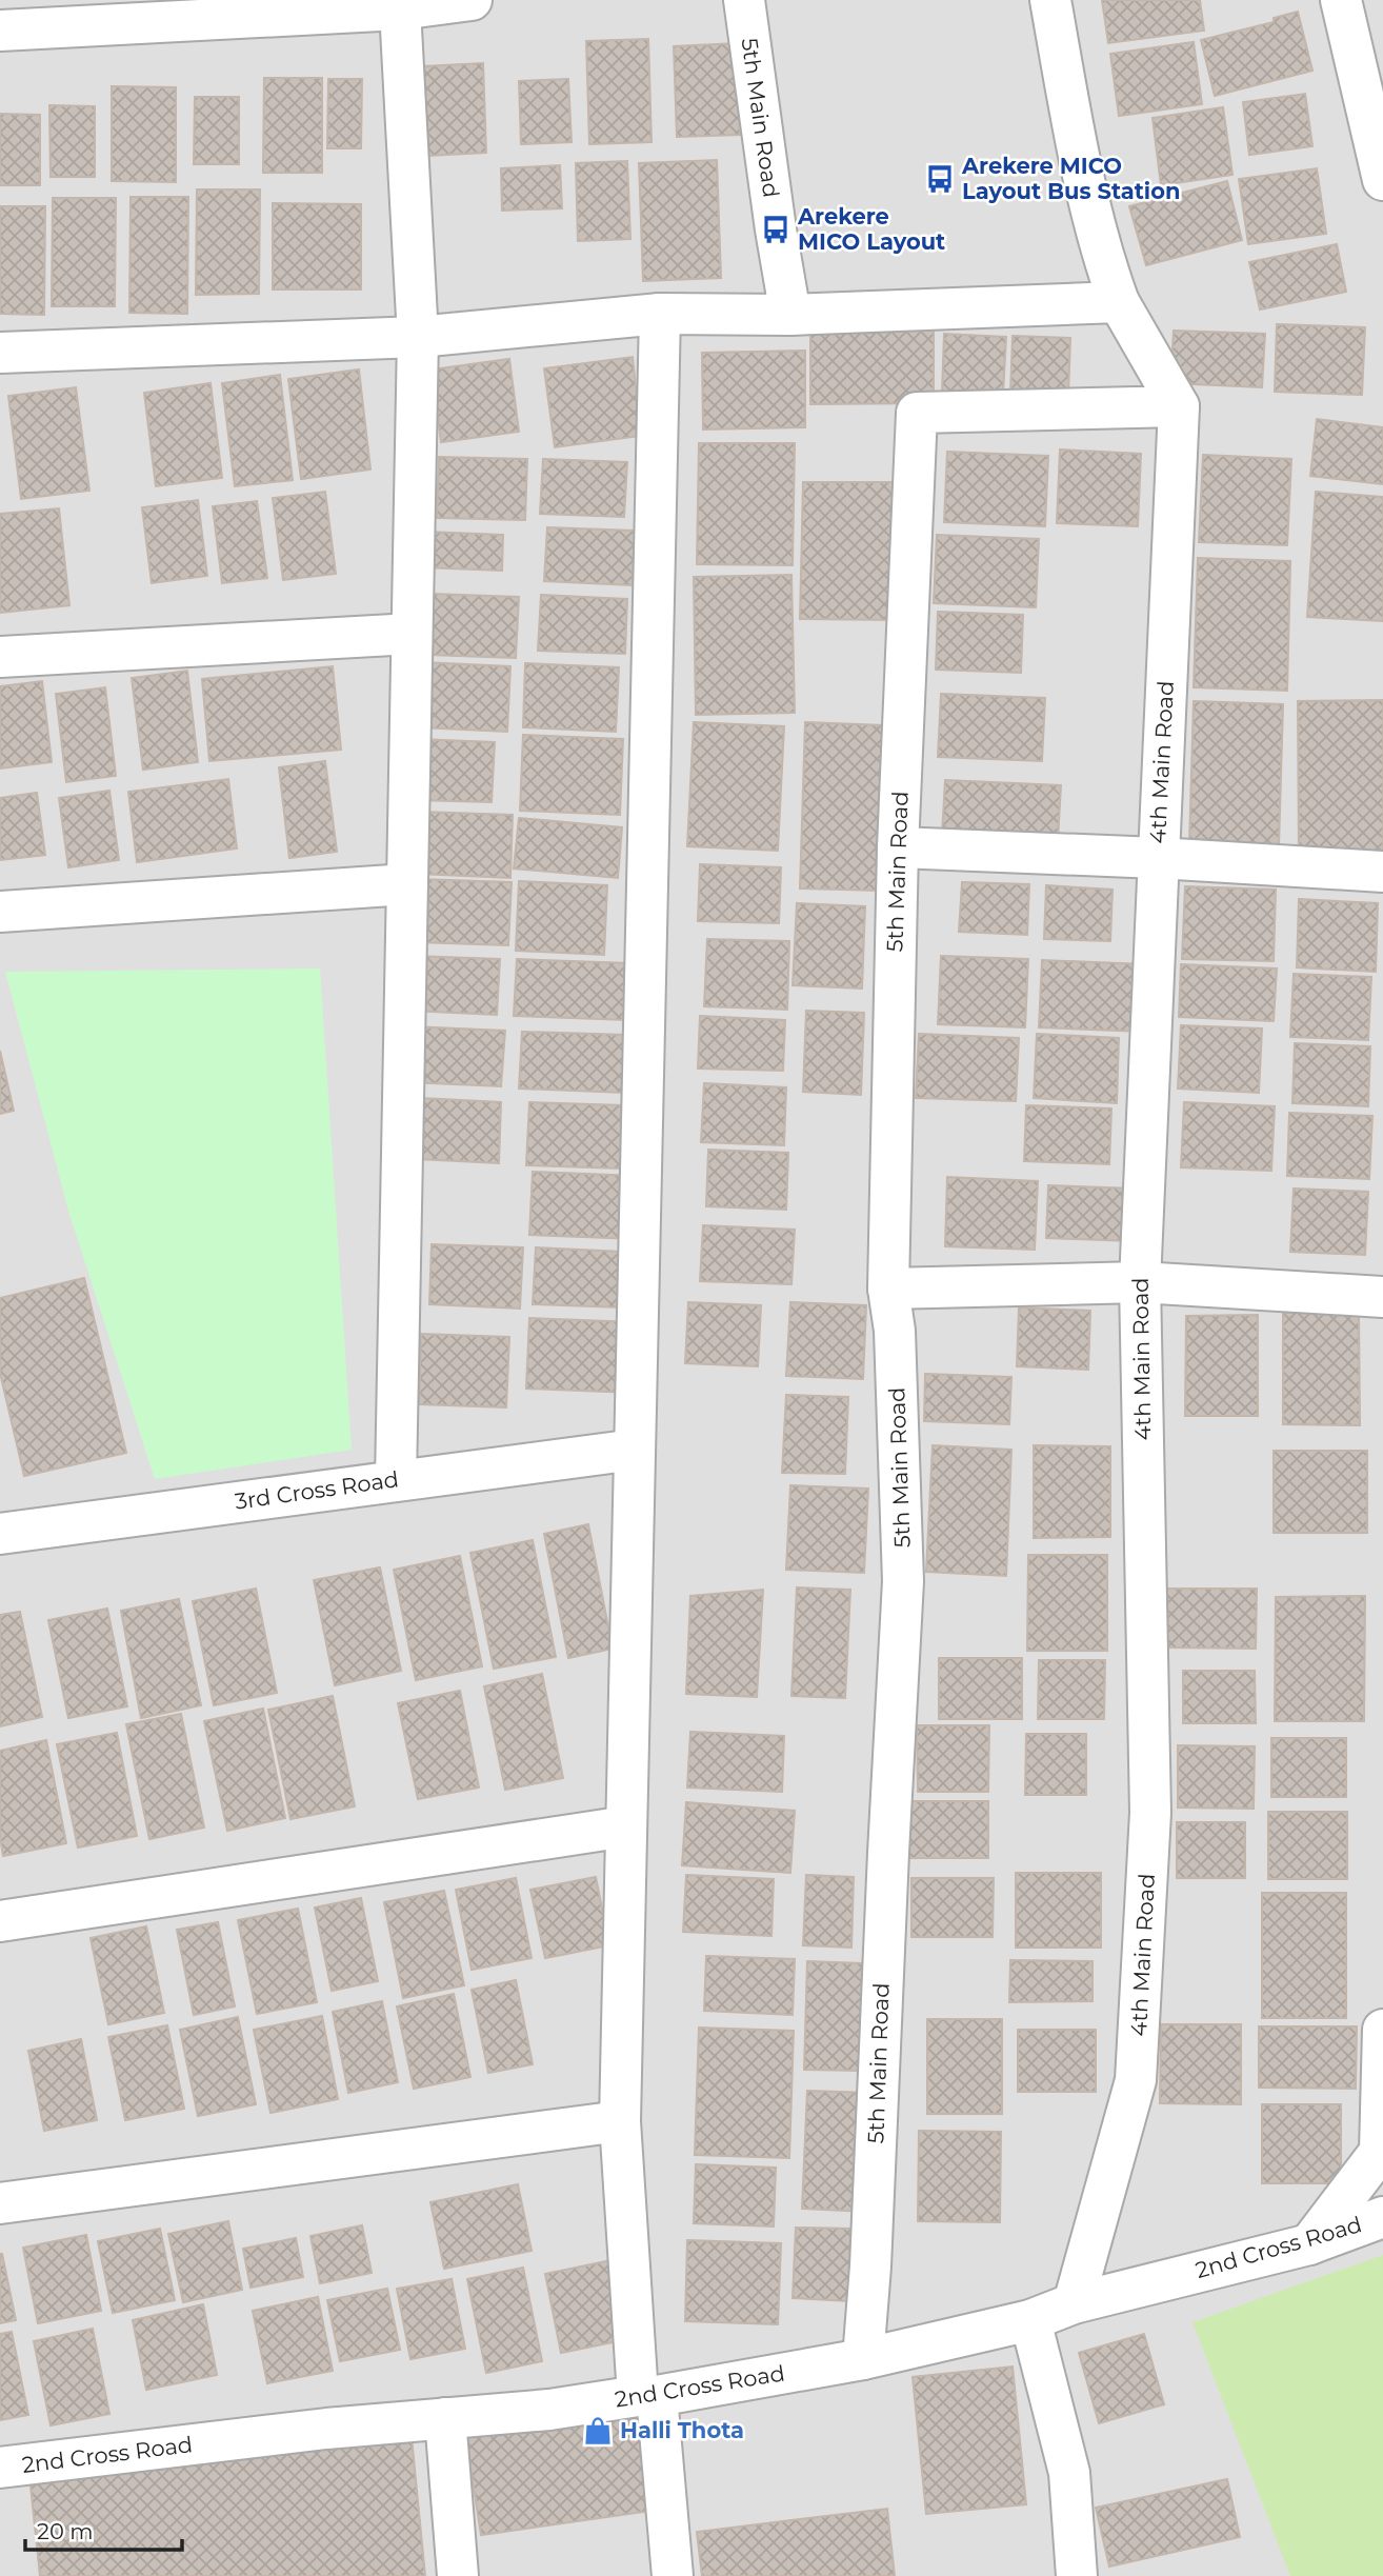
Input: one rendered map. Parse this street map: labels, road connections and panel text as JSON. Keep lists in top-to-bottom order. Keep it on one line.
{"streets":{"street":["5th Main Road","4th Main Road","3rd Cross Road","2nd Cross Road"]},"crossings":[["5th Main Road","4th Main Road"],["5th Main Road","2nd Cross Road"],["4th Main Road","2nd Cross Road"]],"places":{"bus stop":["Arekere MICO Layout Bus Station","Arekere MICO Layout"],"shop":["Halli Thota"]},"scale_bar":"20 m"}
